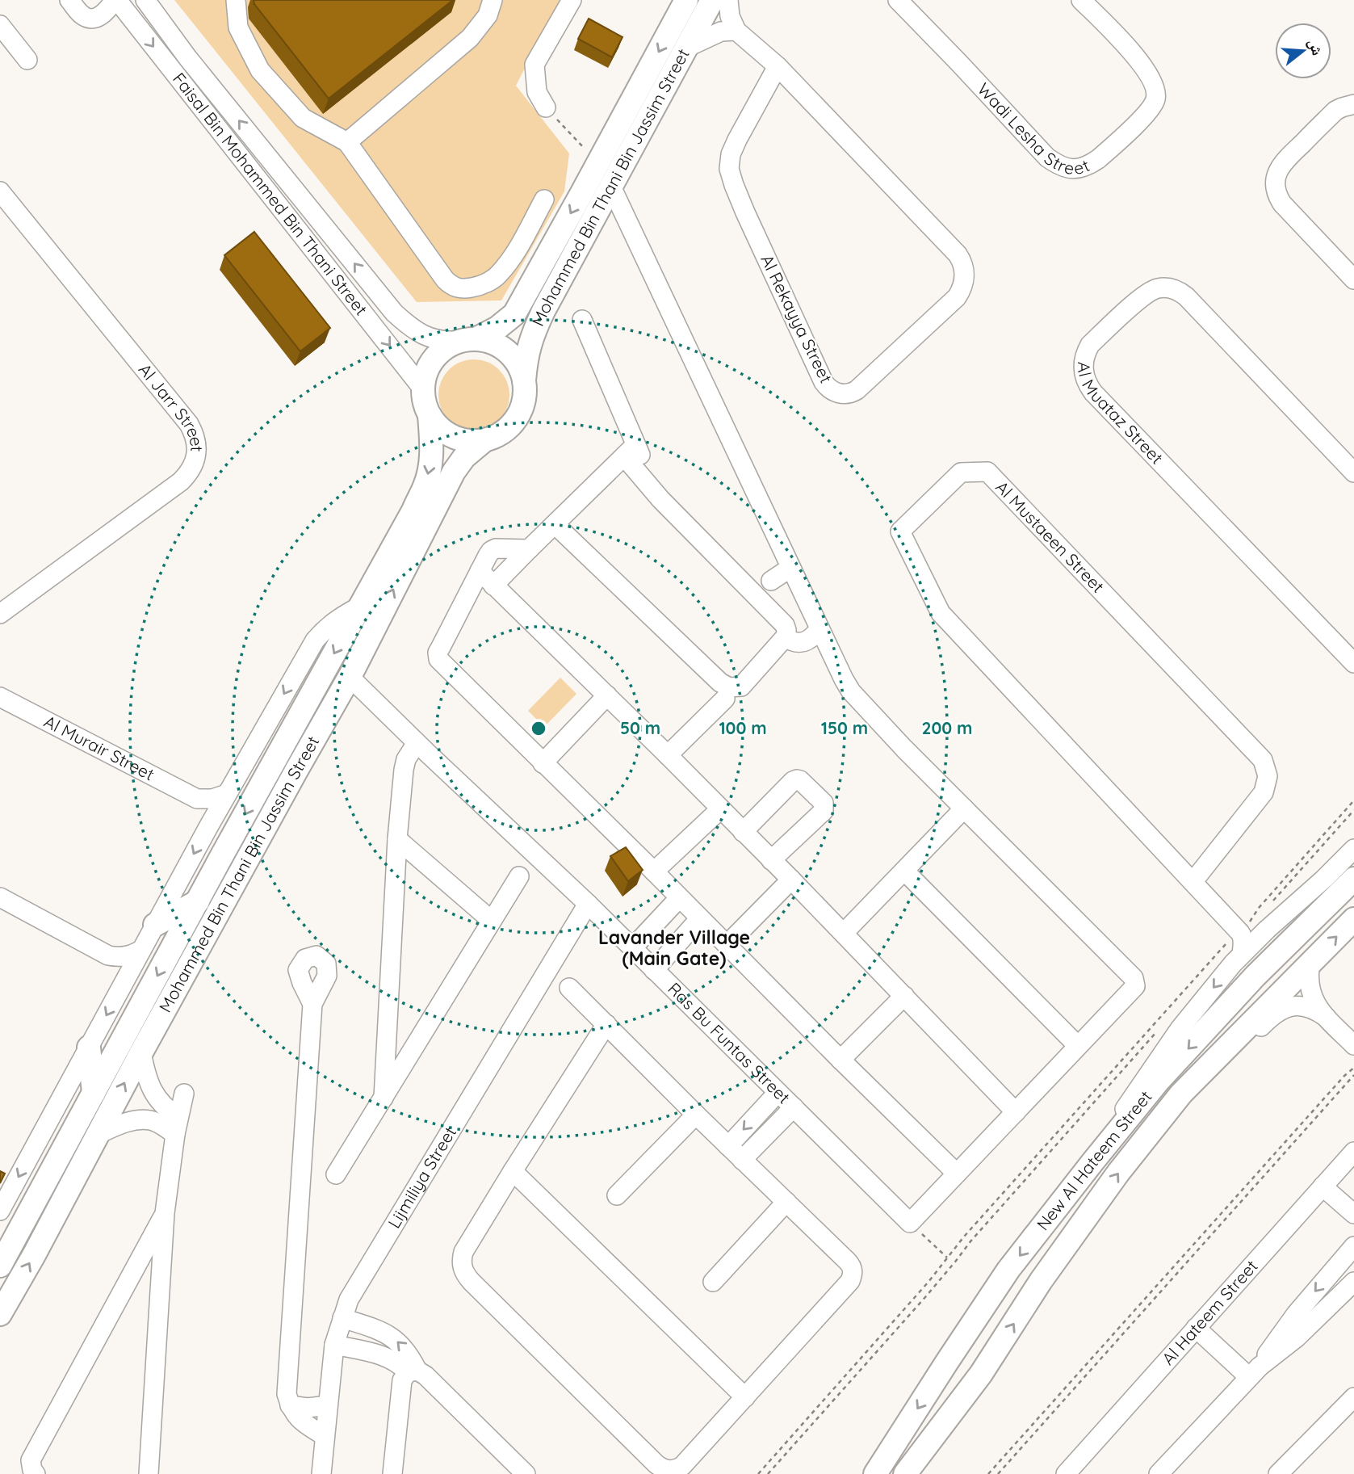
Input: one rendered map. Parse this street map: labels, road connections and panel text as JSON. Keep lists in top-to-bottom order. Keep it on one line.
{"streets":{"main road":["Mohammed Bin Thani Bin Jassim Street","New Al Hateem Street"],"street":["Wadi Lesha Street","Faisal Bin Mohammed Bin Thani Street","Al Rekayya Street","Al Jarr Street","Al Muataz Street","Al Mustaeen Street","Al Murair Street","Ras Bu Funtas Street","Lijmiliya Street","Al Hateem Street"]},"crossings":[["Mohammed Bin Thani Bin Jassim Street","Faisal Bin Mohammed Bin Thani Street"],["Mohammed Bin Thani Bin Jassim Street","Ras Bu Funtas Street"],["Ras Bu Funtas Street","Lijmiliya Street"]],"districts":["Lavander Village (Main Gate)"],"north":"right","rings":["50 m","100 m","150 m","200 m"]}
